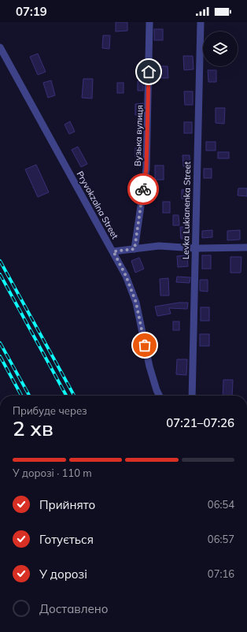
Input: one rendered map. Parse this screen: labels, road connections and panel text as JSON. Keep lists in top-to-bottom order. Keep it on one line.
{"streets":{"street":["Вузька вулиця","Pryvokzalna Street","Levka Lukianenka Street"]},"page":{"status":"07:19","heading":["2 хв","Прибуде через","07:21–07:26"],"bar":"У дорозі · 110 m","list":[["Прийнято","06:54"],["Готується","06:57"],["У дорозі","07:16"],"Доставлено"]}}
